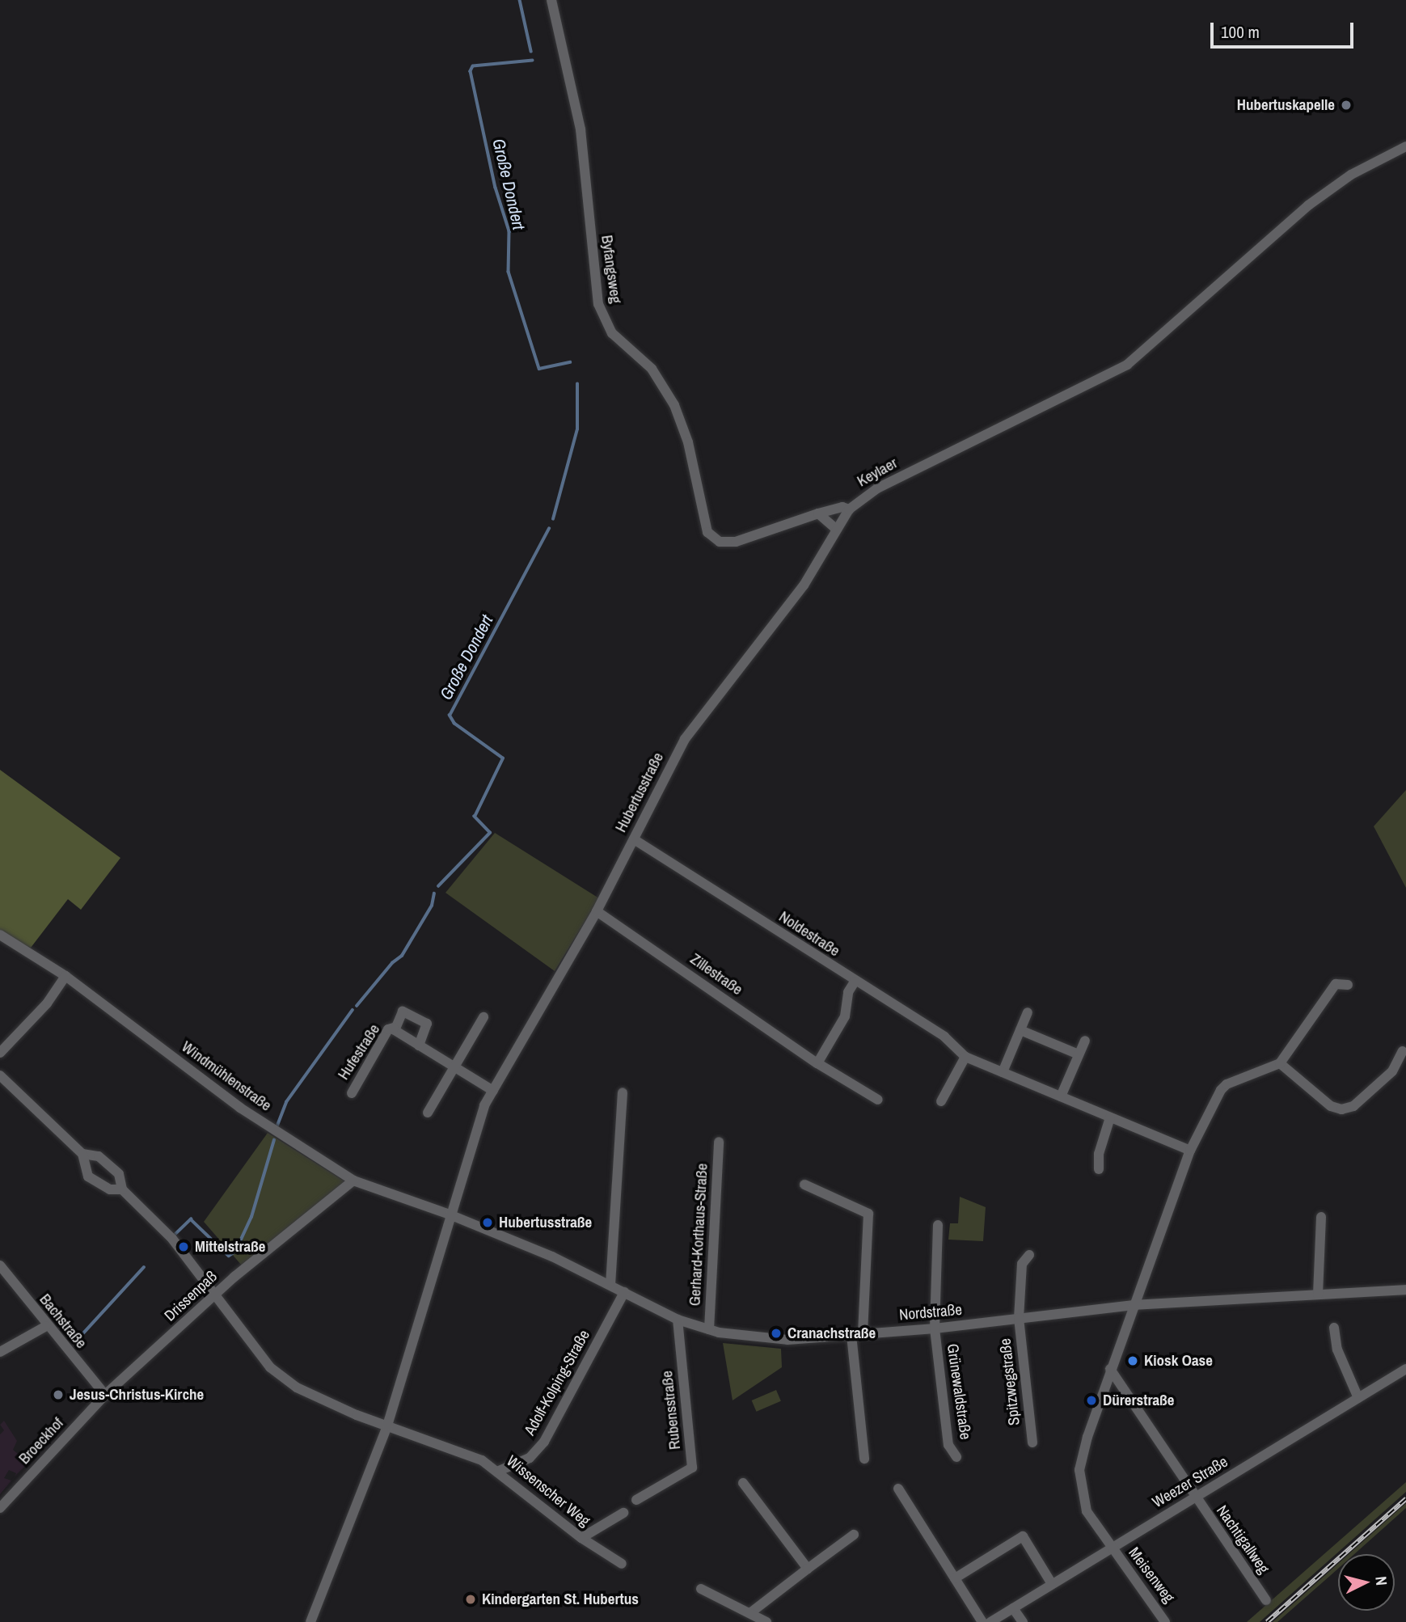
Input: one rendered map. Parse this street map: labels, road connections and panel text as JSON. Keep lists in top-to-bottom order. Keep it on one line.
{"streets":{"street":["Byfangsweg","Keylaer","Hubertusstraße","Noldestraße","Zillestraße","Hufestraße","Windmühlenstraße","Gerhard-Korthaus-Straße","Drissenpaß","Nordstraße","Bachstraße","Spitzwegstraße","Adolf-Kolping-Straße","Grünewaldstraße","Rubensstraße","Broeckhof","Weezer Straße","Wissenscher Weg","Nachtigallweg","Meisenweg"]},"crossings":[["Byfangsweg","Keylaer"],["Byfangsweg","Hubertusstraße"],["Keylaer","Hubertusstraße"],["Hubertusstraße","Noldestraße"],["Hubertusstraße","Zillestraße"],["Hubertusstraße","Hufestraße"],["Hubertusstraße","Windmühlenstraße"],["Hubertusstraße","Nordstraße"],["Hubertusstraße","Wissenscher Weg"],["Windmühlenstraße","Drissenpaß"],["Windmühlenstraße","Nordstraße"],["Gerhard-Korthaus-Straße","Nordstraße"],["Drissenpaß","Bachstraße"],["Drissenpaß","Broeckhof"],["Nordstraße","Spitzwegstraße"],["Nordstraße","Adolf-Kolping-Straße"],["Nordstraße","Grünewaldstraße"],["Nordstraße","Rubensstraße"],["Bachstraße","Broeckhof"],["Adolf-Kolping-Straße","Wissenscher Weg"],["Weezer Straße","Nachtigallweg"],["Weezer Straße","Meisenweg"]],"water":["Große Dondert"],"places":["Hubertuskapelle","Hubertusstraße","Mittelstraße","Cranachstraße","Kiosk Oase","Jesus-Christus-Kirche","Dürerstraße","Kindergarten St. Hubertus"],"scale_bar":"100 m","north":"right"}
